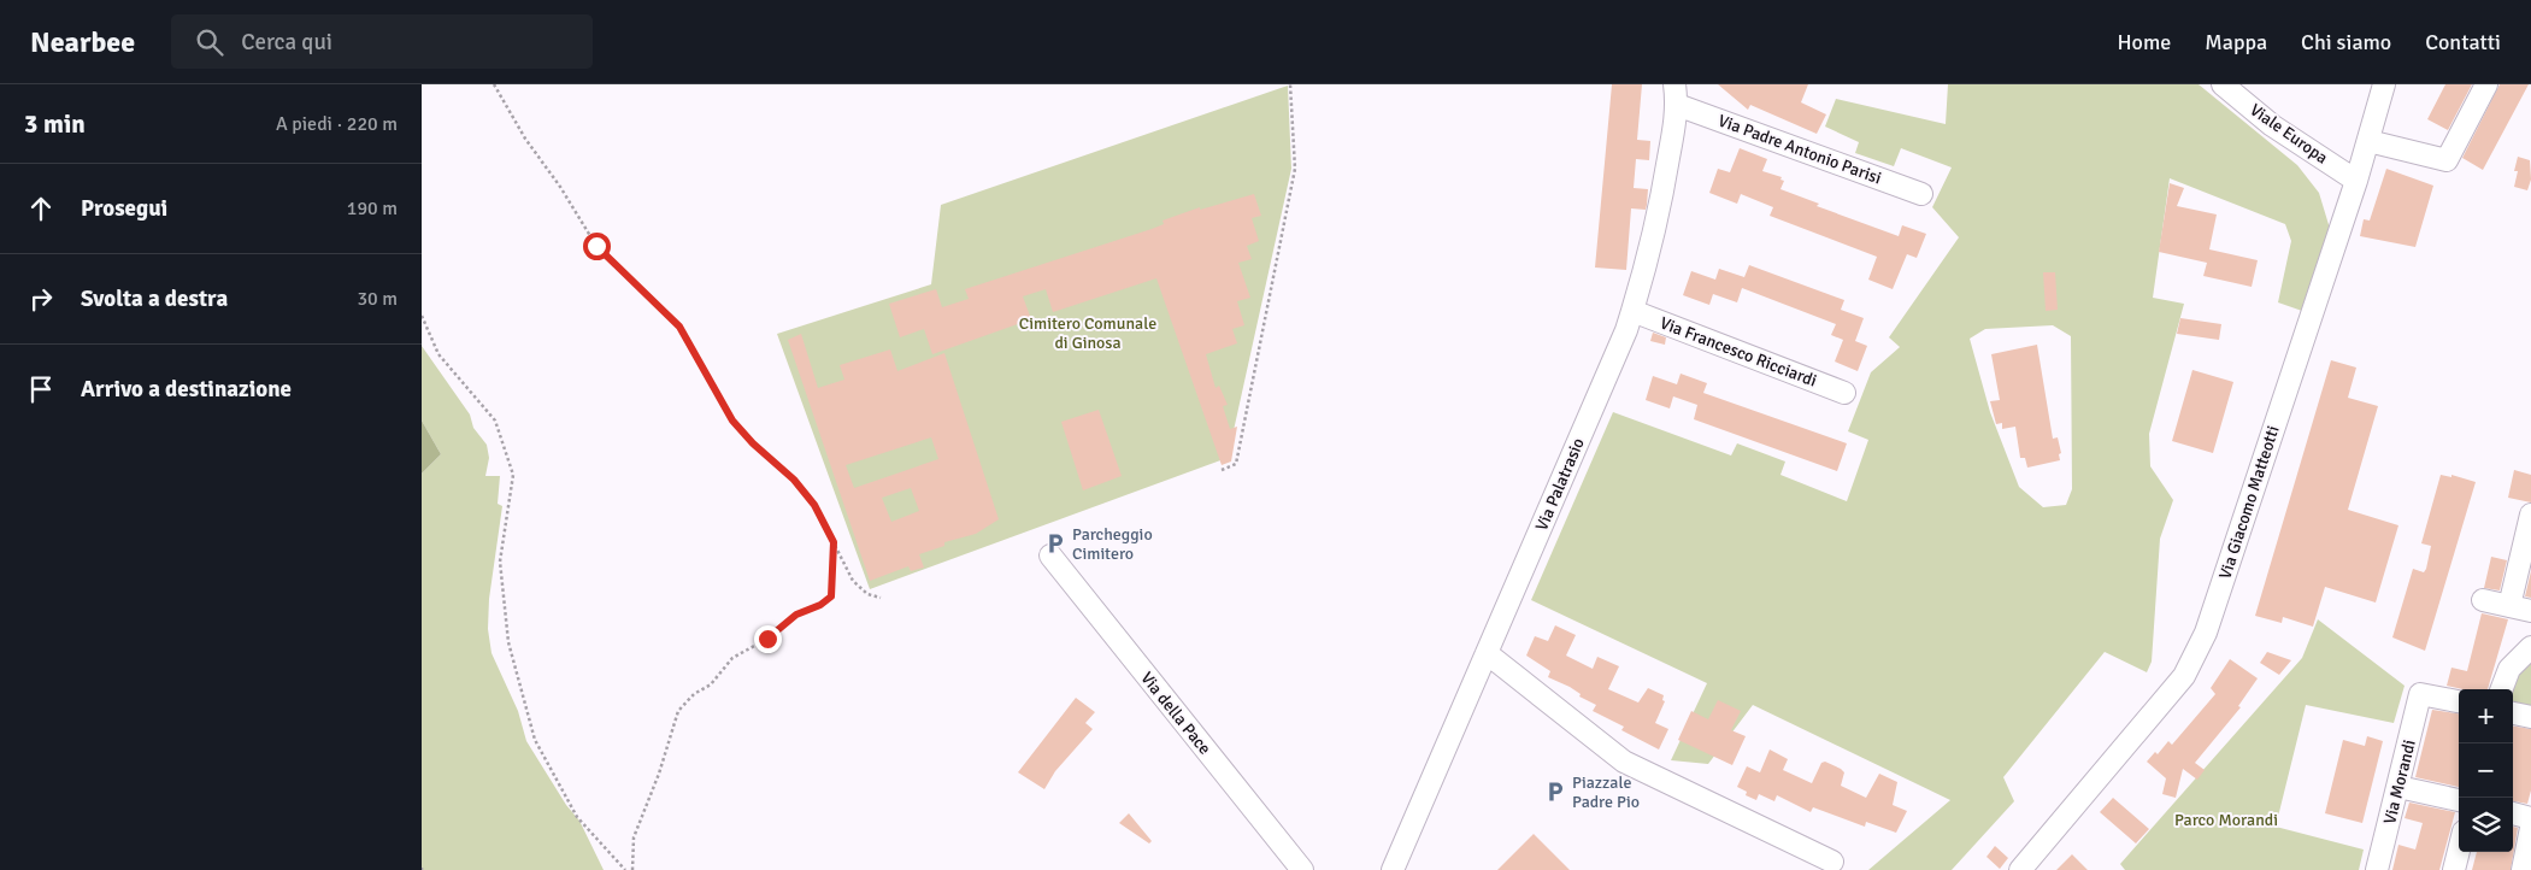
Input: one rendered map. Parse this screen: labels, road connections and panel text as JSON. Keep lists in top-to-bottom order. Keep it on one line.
{"streets":{"street":["Viale Europa","Via Padre Antonio Parisi","Via Francesco Ricciardi","Via Palatrasio","Via Giacomo Matteotti","Via della Pace","Via Morandi"]},"crossings":[["Viale Europa","Via Giacomo Matteotti"],["Via Padre Antonio Parisi","Via Palatrasio"],["Via Francesco Ricciardi","Via Palatrasio"]],"parks":["Cimitero Comunale di Ginosa","Parco Morandi"],"places":{"parking":["Parcheggio Cimitero","Piazzale Padre Pio"]},"page":{"header":"Nearbee","search":"Cerca qui","nav":["Home","Mappa","Chi siamo","Contatti"],"heading":["3 min","A piedi · 220 m"],"list":[["Prosegui","190 m"],["Svolta a destra","30 m"],"Arrivo a destinazione"],"map_buttons":["+","−"]}}
